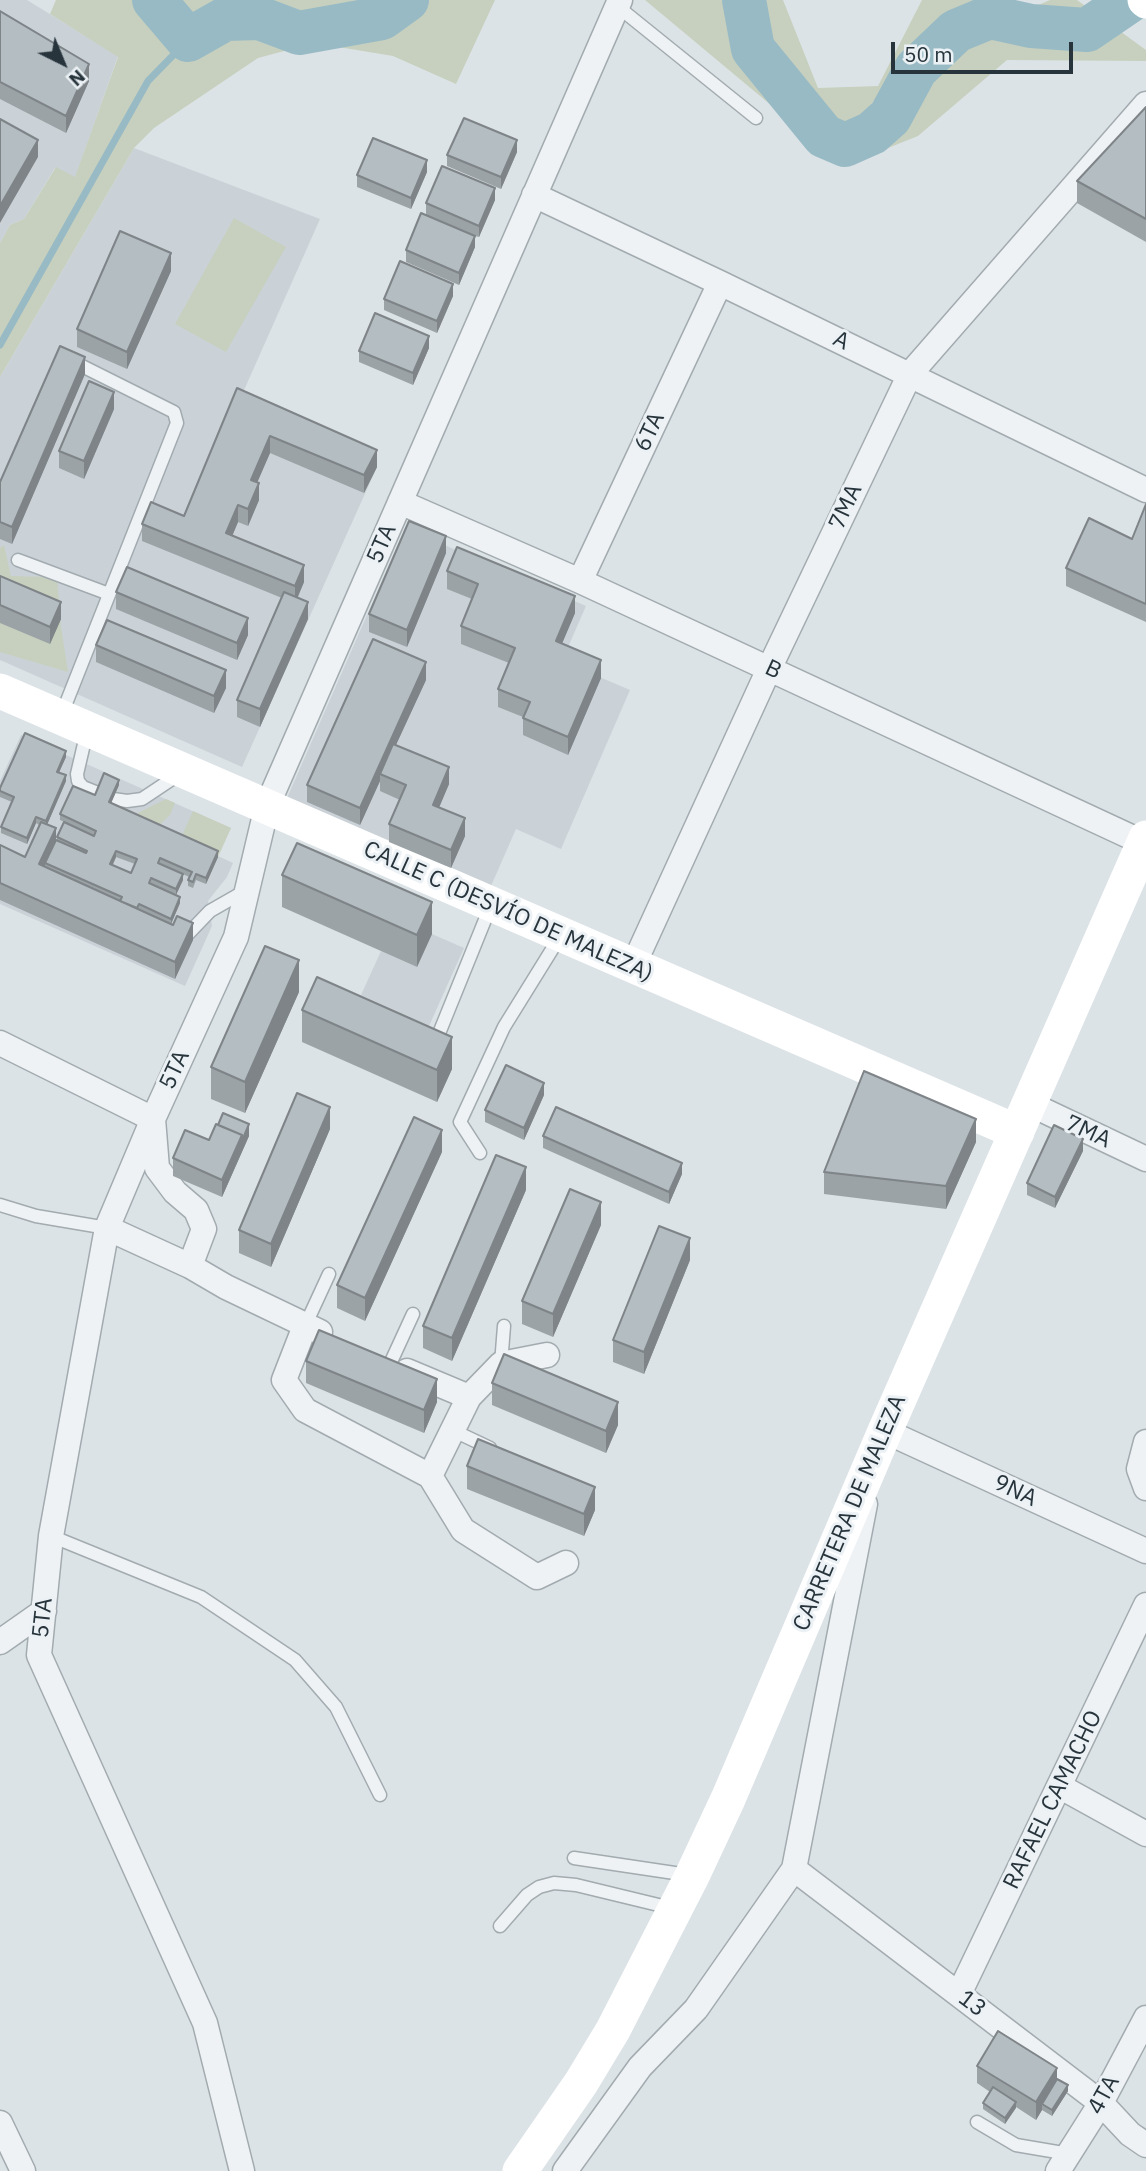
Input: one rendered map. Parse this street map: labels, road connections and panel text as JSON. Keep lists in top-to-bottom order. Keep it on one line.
{"streets":{"main road":["CALLE C (DESVÍO DE MALEZA)","CARRETERA DE MALEZA"],"street":["A","6TA","7MA","5TA","B","9NA","RAFAEL CAMACHO","13","4TA"]},"crossings":[["A","6TA"],["A","7MA"],["A","5TA"],["6TA","B"],["7MA","B"],["7MA","CALLE C (DESVÍO DE MALEZA)"],["7MA","CARRETERA DE MALEZA"],["5TA","B"],["5TA","CALLE C (DESVÍO DE MALEZA)"],["B","CARRETERA DE MALEZA"],["CALLE C (DESVÍO DE MALEZA)","CARRETERA DE MALEZA"],["9NA","CARRETERA DE MALEZA"],["RAFAEL CAMACHO","13"],["13","4TA"]],"scale_bar":"50 m","north":"bottom right"}
